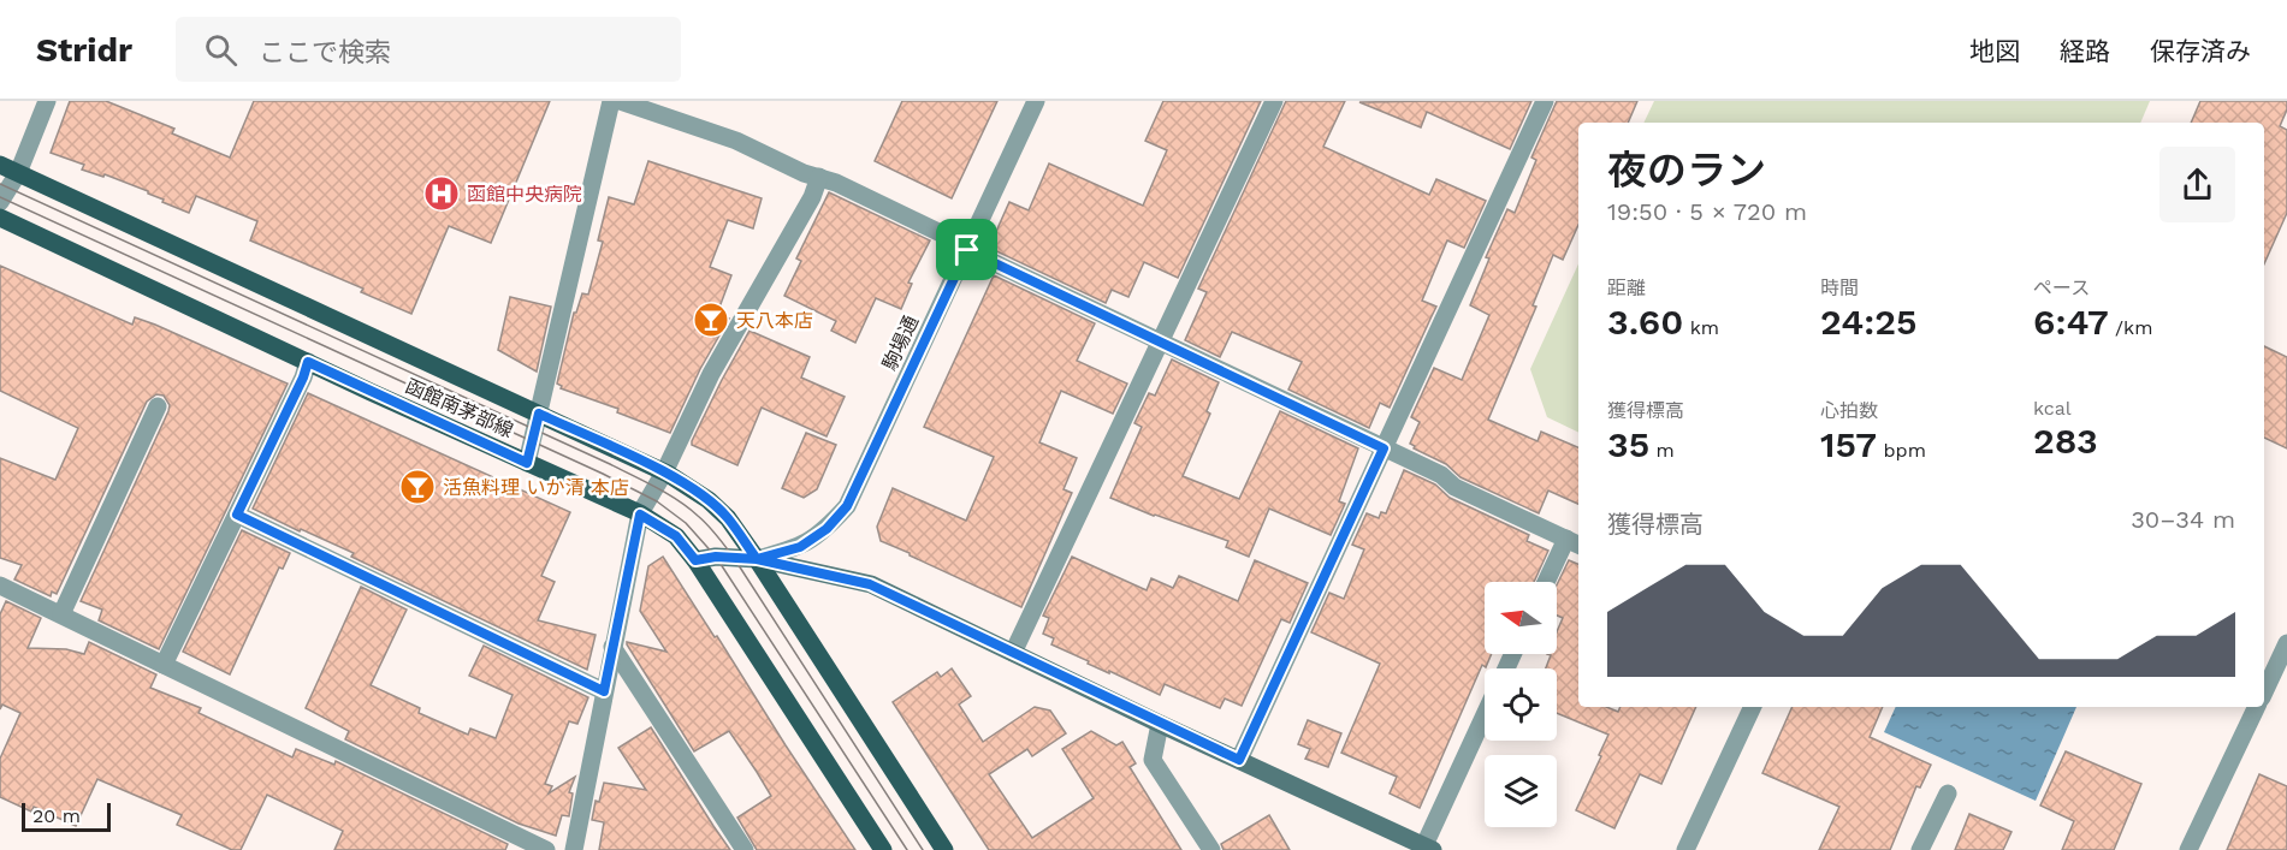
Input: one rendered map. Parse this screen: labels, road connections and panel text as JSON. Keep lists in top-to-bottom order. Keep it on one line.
{"streets":{"main road":["函館南茅部線"],"street":["駒場通"]},"places":{"hospital":["函館中央病院"],"bar":["天八本店","活魚料理 いか清 本店"]},"scale_bar":"20 m","north":"left","page":{"header":"Stridr","search":"ここで検索","nav":["地図","経路","保存済み"],"heading":["夜のラン","19:50 · 5 × 720 m"],"stats":[["距離","3.60 km"],["時間","24:25"],["ペース","6:47 /km"],["獲得標高","35 m"],["心拍数","157 bpm"],["kcal","283"]],"chart":["獲得標高","30–34 m"],"scale":"20 m"}}
